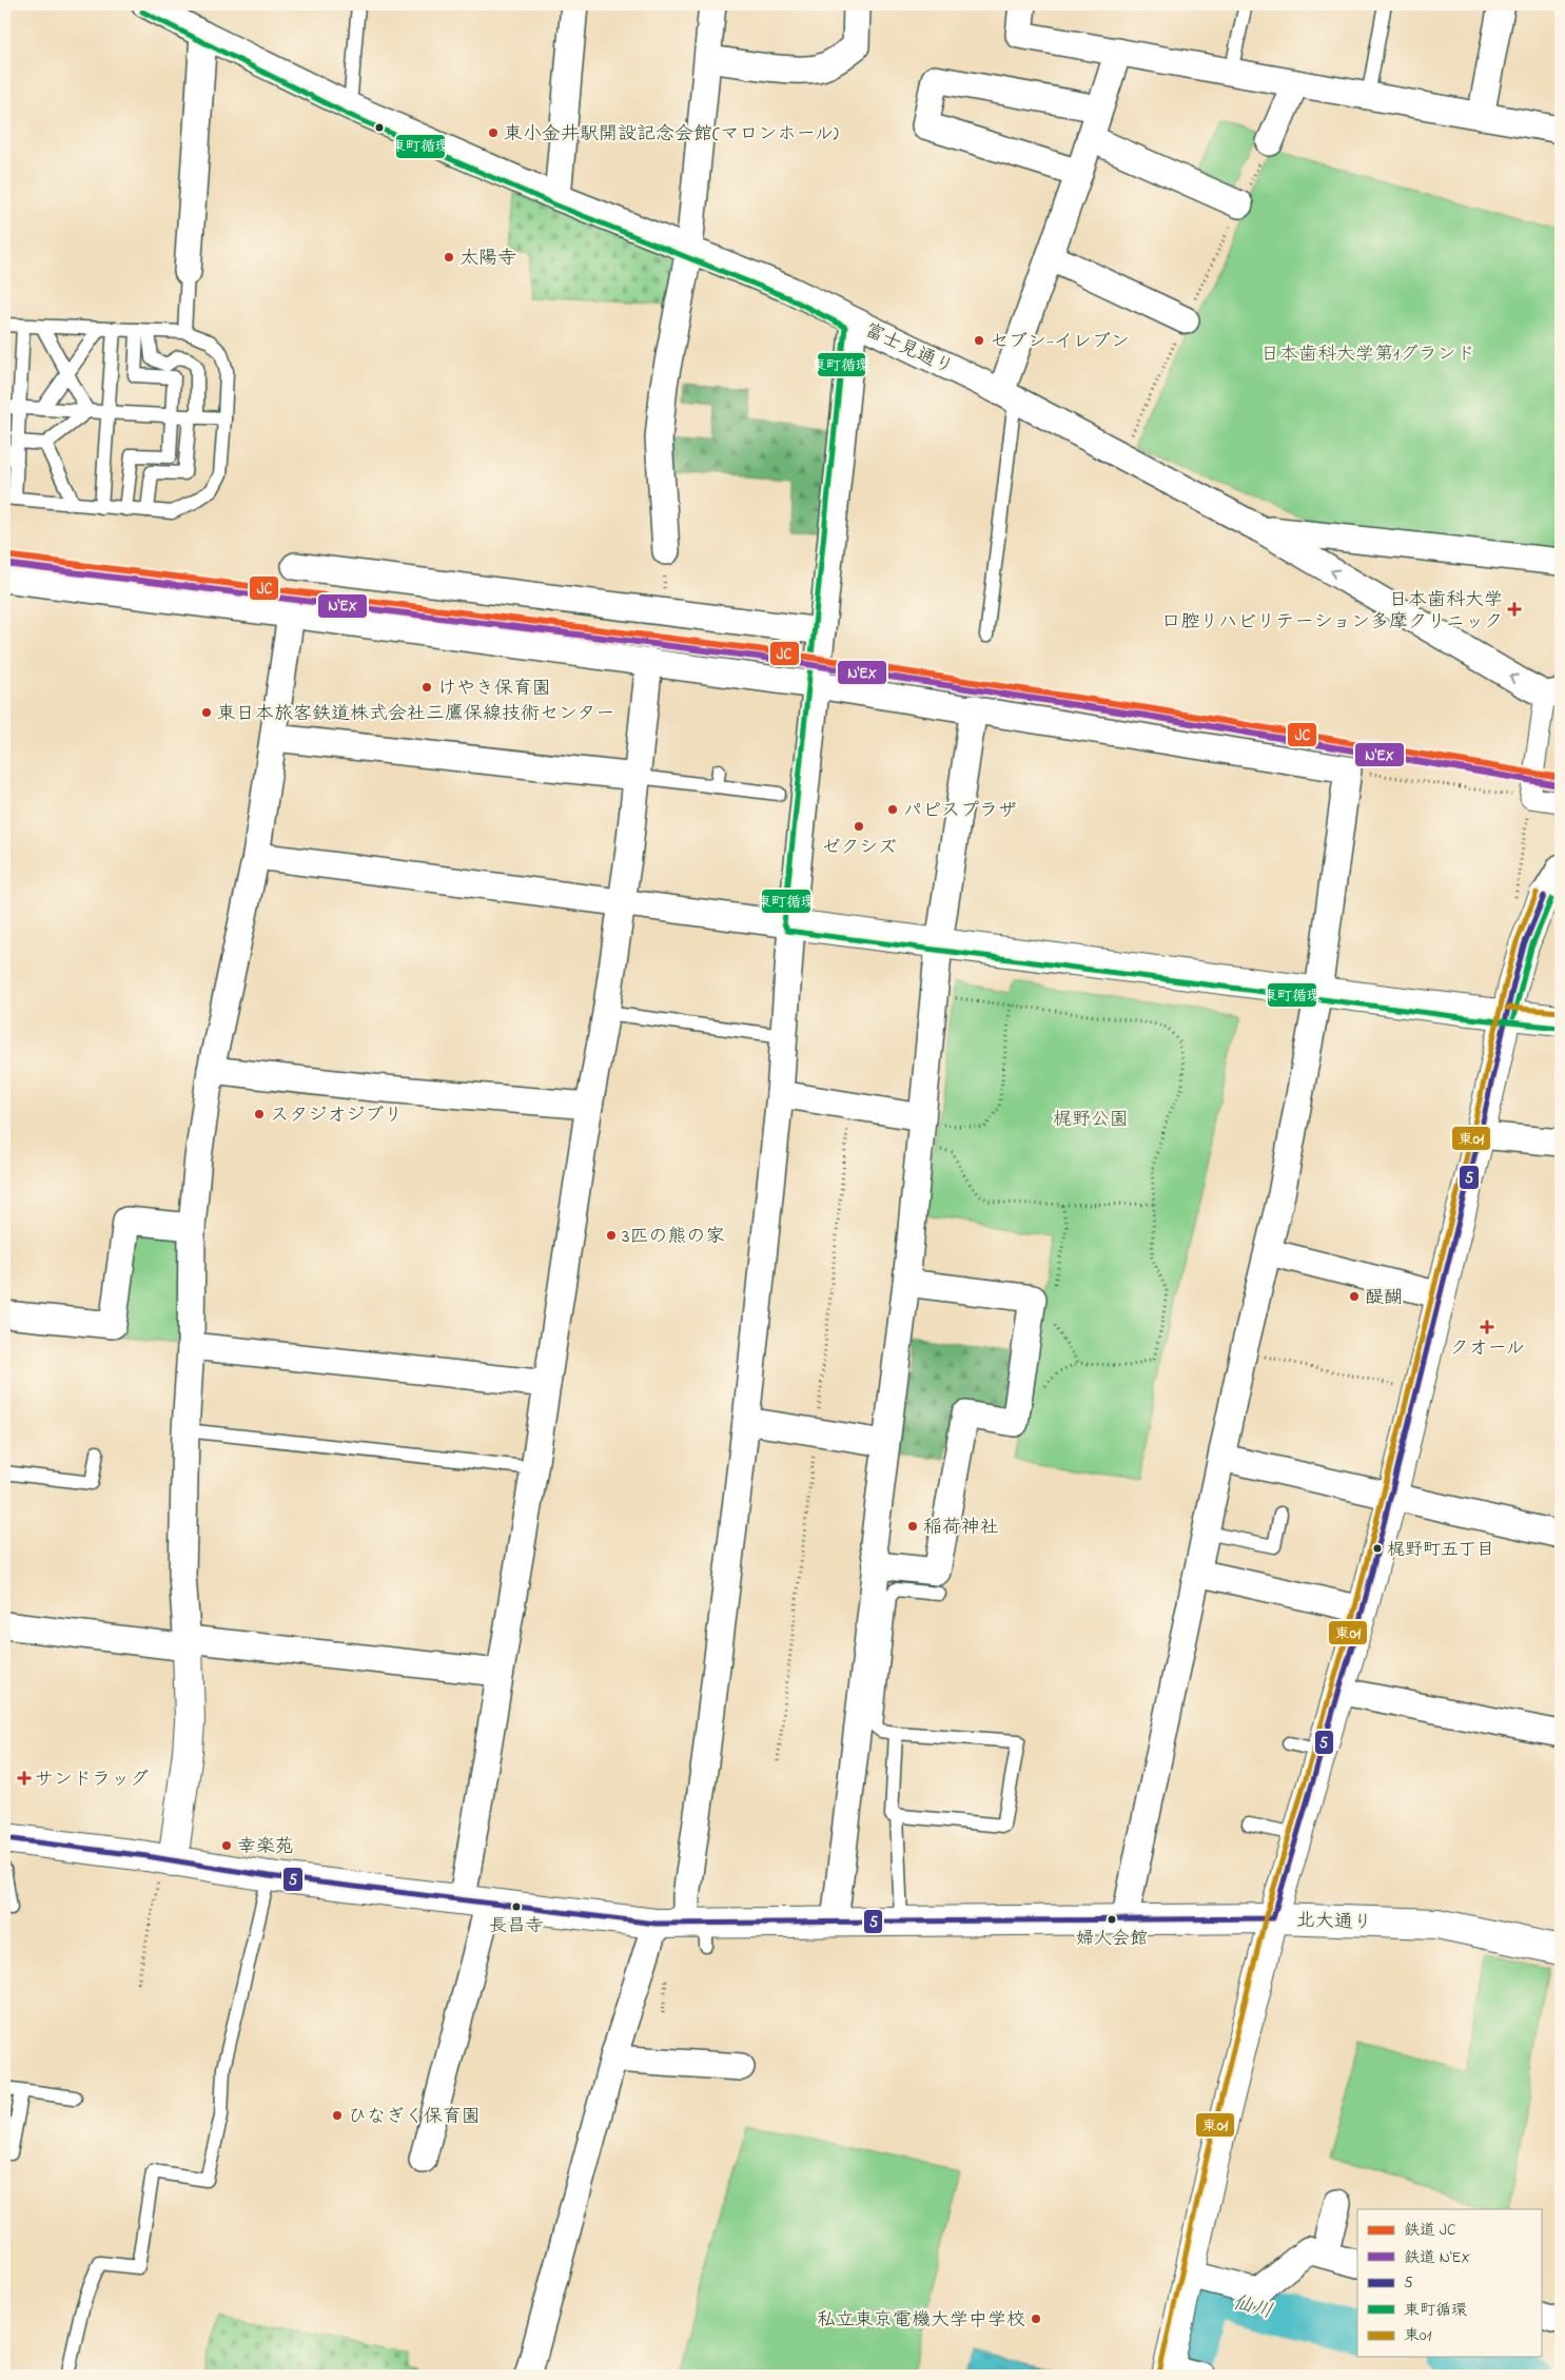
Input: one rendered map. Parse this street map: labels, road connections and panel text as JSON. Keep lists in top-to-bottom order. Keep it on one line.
{"streets":{"street":["富士見通り","北大通り"]},"water":["仙川"],"parks":["日本歯科大学第1グランド","梶野公園"],"places":{"other":["東小金井駅開設記念会館(マロンホール)","太陽寺","セブン-イレブン","けやき保育園","東日本旅客鉄道株式会社三鷹保線技術センター","パピスプラザ","ゼクシズ","スタジオジブリ","3匹の熊の家","醍醐","稲荷神社","梶野町五丁目","幸楽苑","長昌寺","婦人会館","ひなぎく保育園","私立東京電機大学中学校"],"health":["日本歯科大学 口腔リハビリテーション多摩クリニック","クオール","サンドラッグ"]},"lines":["transit line 東町循環","rail line JC","rail line N'EX","transit line 東01","transit line 5"],"legend":["鉄道 JC","鉄道 N'EX","5","東町循環","東01"]}
